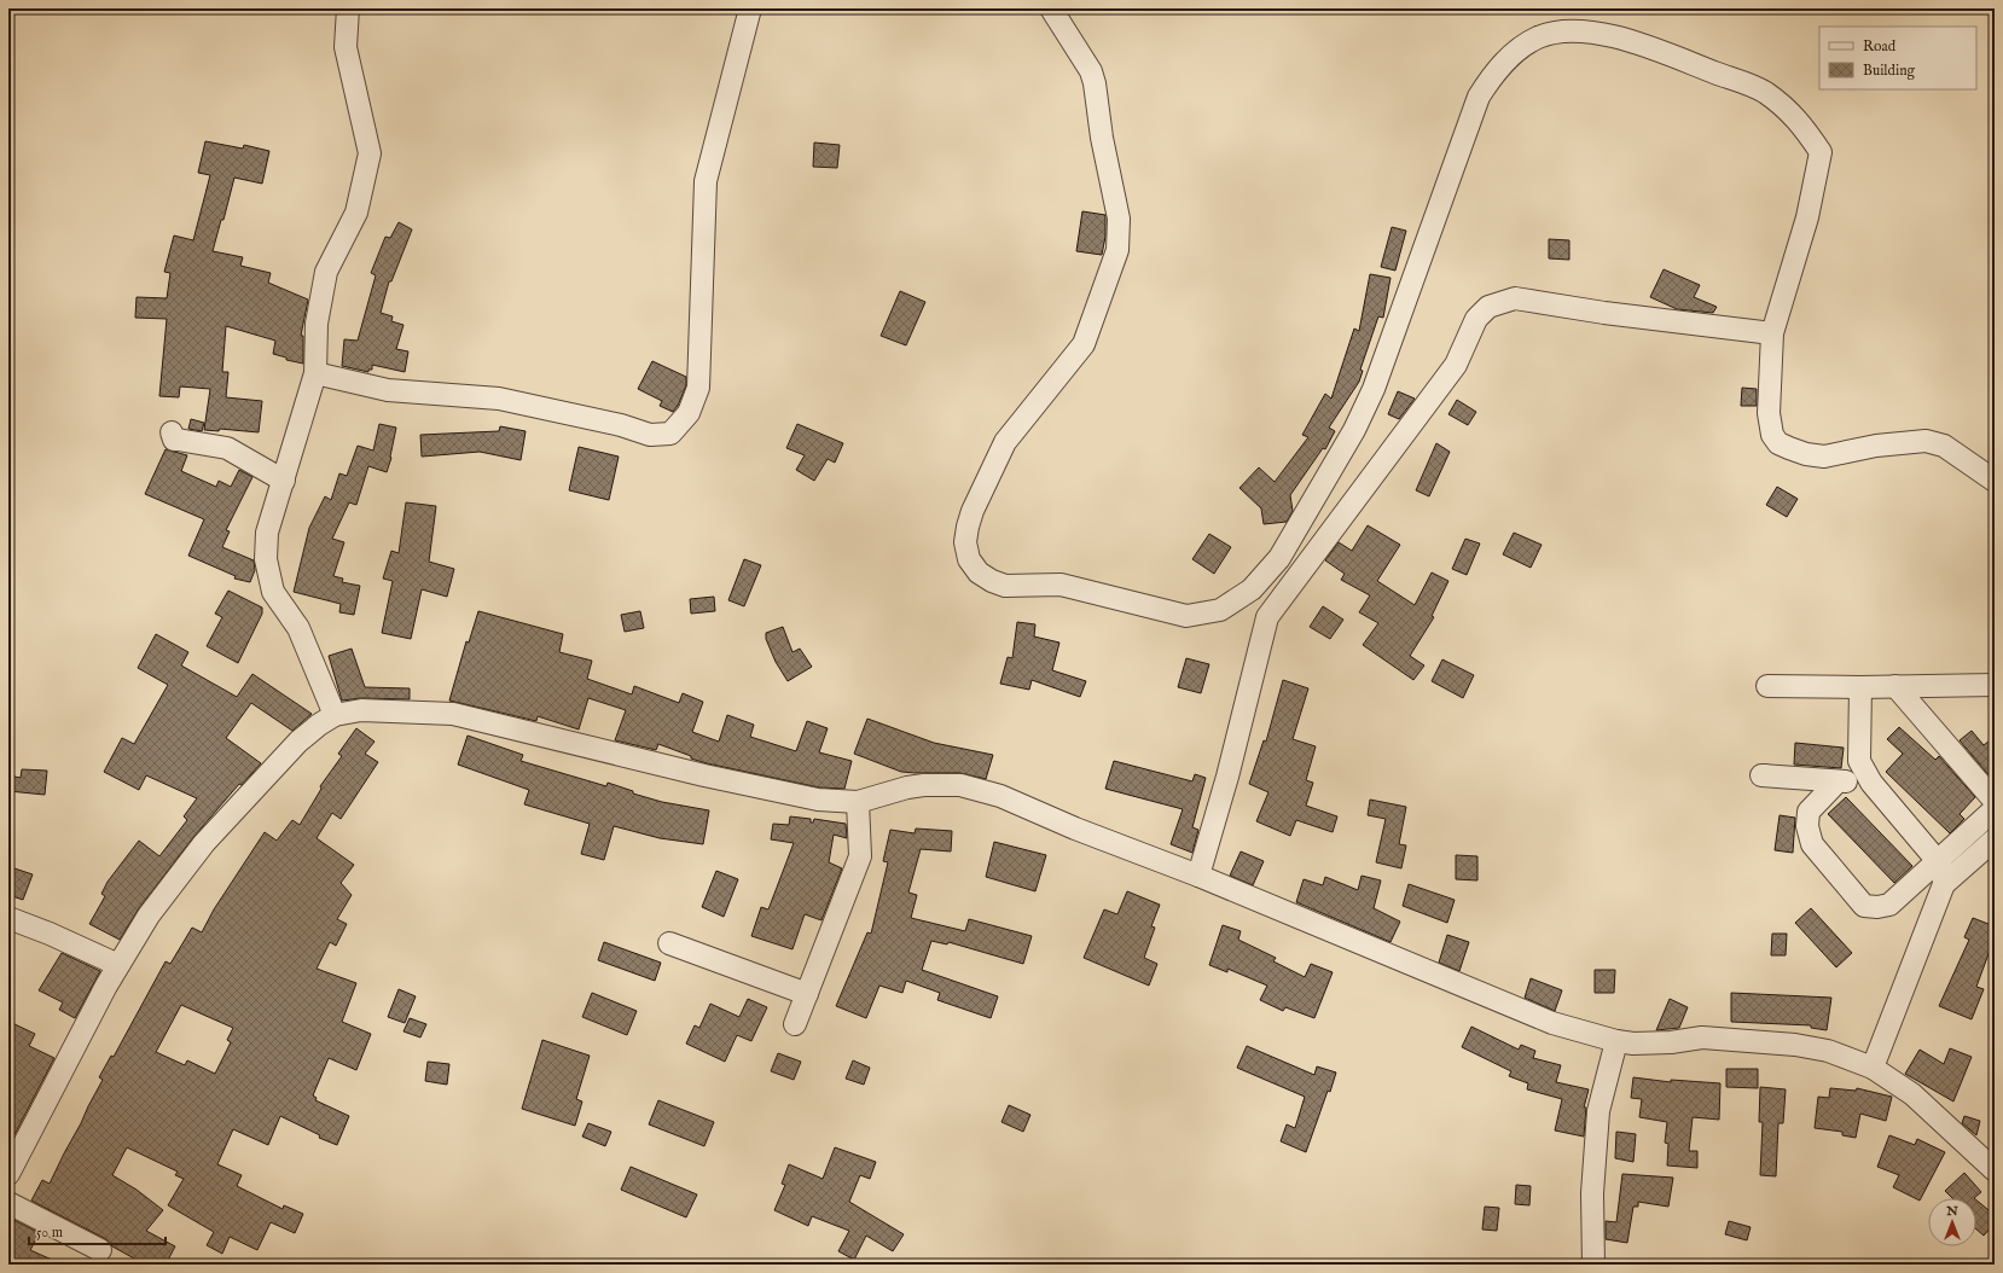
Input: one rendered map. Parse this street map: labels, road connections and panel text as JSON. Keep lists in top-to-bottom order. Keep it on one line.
{"legend":["Road","Building"],"scale_bar":"50 m","north":"top"}
